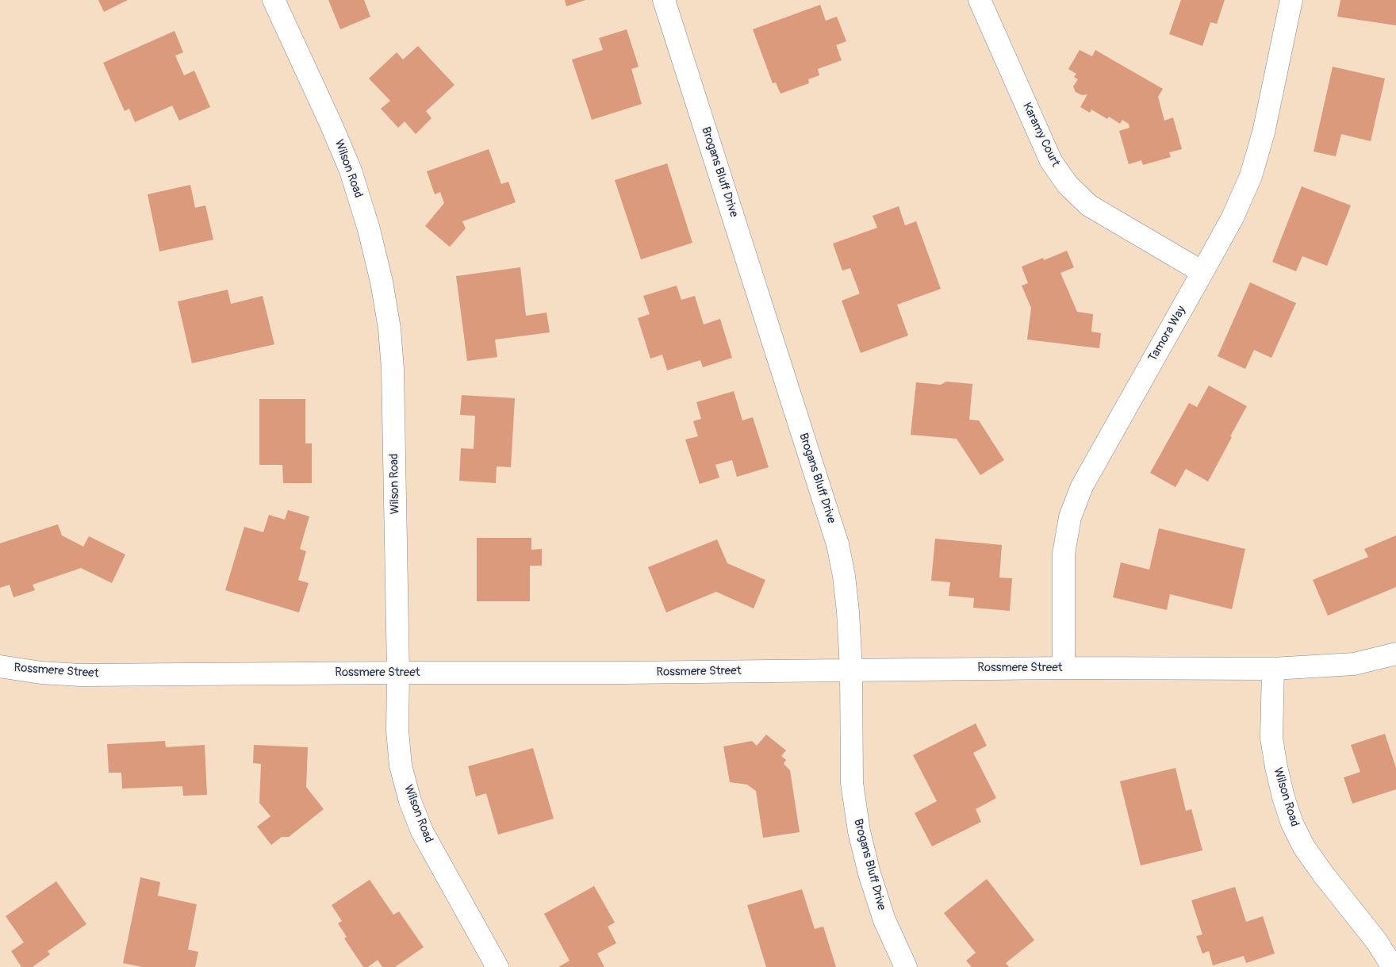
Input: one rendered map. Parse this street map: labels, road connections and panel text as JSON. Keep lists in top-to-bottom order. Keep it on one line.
{"streets":{"street":["Karamy Court","Wilson Road","Brogans Bluff Drive","Tamora Way","Rossmere Street"]},"crossings":[["Karamy Court","Tamora Way"],["Wilson Road","Rossmere Street"],["Brogans Bluff Drive","Rossmere Street"],["Tamora Way","Rossmere Street"]]}
